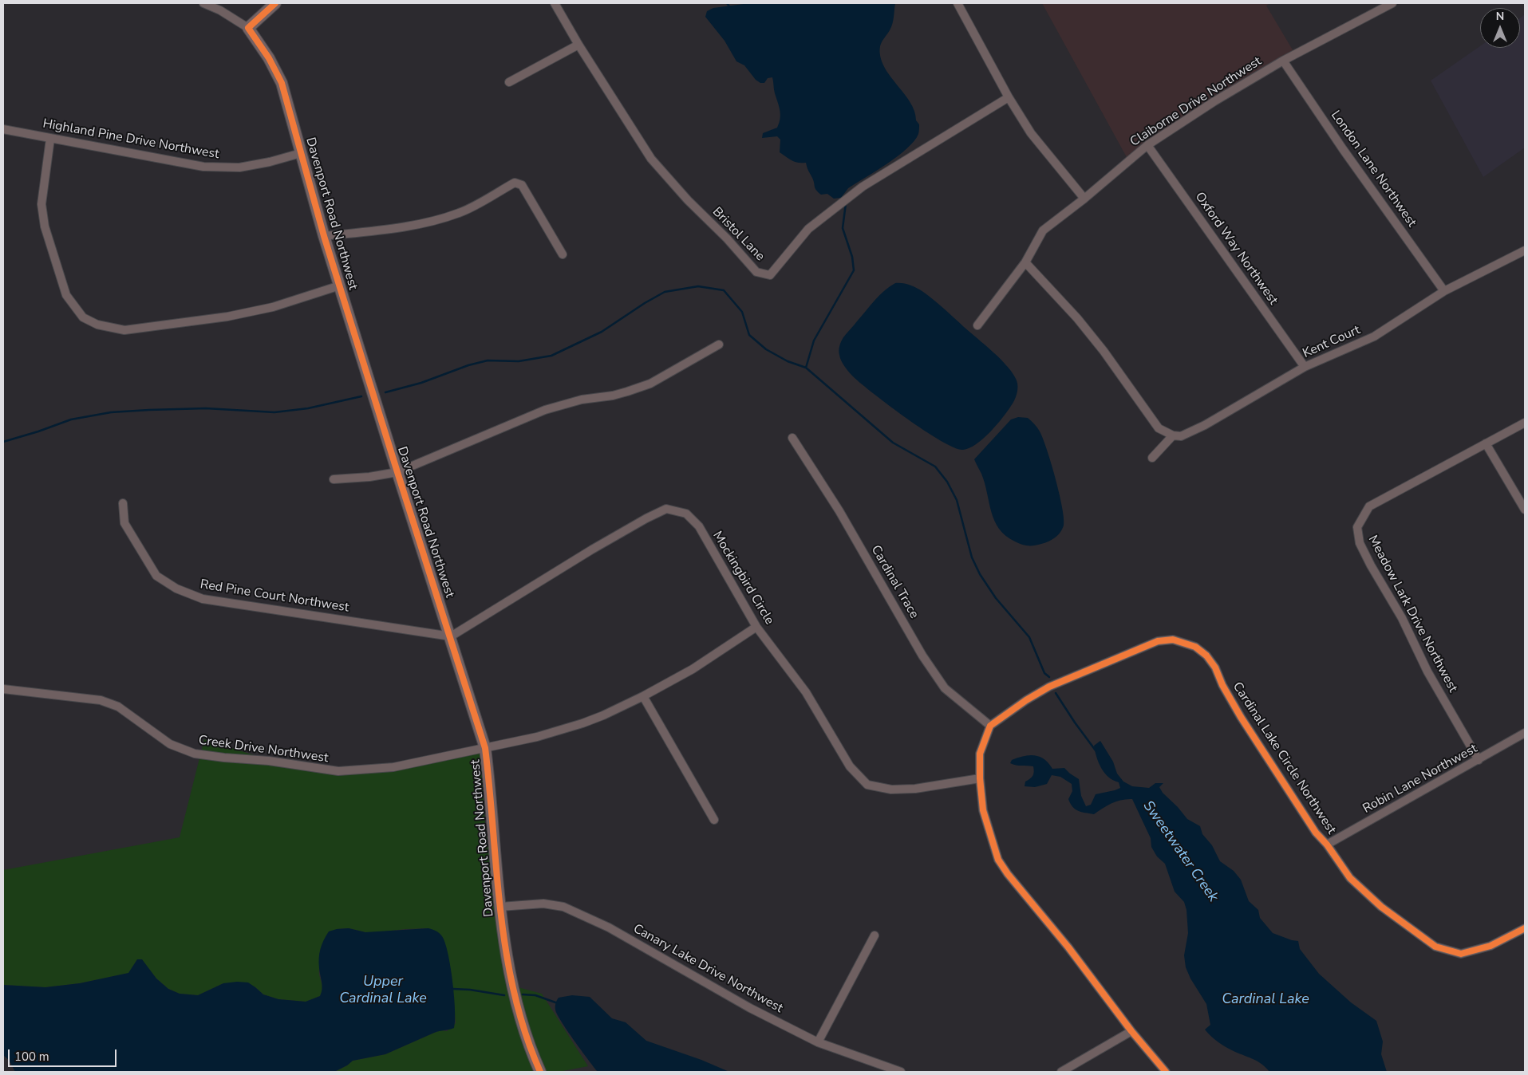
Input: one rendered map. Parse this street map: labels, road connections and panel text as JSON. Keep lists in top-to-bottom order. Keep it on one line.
{"streets":{"street":["Claiborne Drive Northwest","Highland Pine Drive Northwest","London Lane Northwest","Davenport Road Northwest","Bristol Lane","Oxford Way Northwest","Kent Court","Mockingbird Circle","Cardinal Trace","Red Pine Court Northwest","Meadow Lark Drive Northwest","Creek Drive Northwest","Cardinal Lake Circle Northwest","Robin Lane Northwest","Canary Lake Drive Northwest"]},"crossings":[["Claiborne Drive Northwest","London Lane Northwest"],["Claiborne Drive Northwest","Oxford Way Northwest"],["Highland Pine Drive Northwest","Davenport Road Northwest"],["London Lane Northwest","Kent Court"],["Davenport Road Northwest","Mockingbird Circle"],["Davenport Road Northwest","Red Pine Court Northwest"],["Davenport Road Northwest","Creek Drive Northwest"],["Davenport Road Northwest","Canary Lake Drive Northwest"],["Oxford Way Northwest","Kent Court"],["Mockingbird Circle","Red Pine Court Northwest"],["Mockingbird Circle","Creek Drive Northwest"],["Cardinal Trace","Cardinal Lake Circle Northwest"],["Meadow Lark Drive Northwest","Robin Lane Northwest"],["Cardinal Lake Circle Northwest","Robin Lane Northwest"]],"water":["Sweetwater Creek","Upper Cardinal Lake","Cardinal Lake"],"scale_bar":"100 m","north":"top"}
